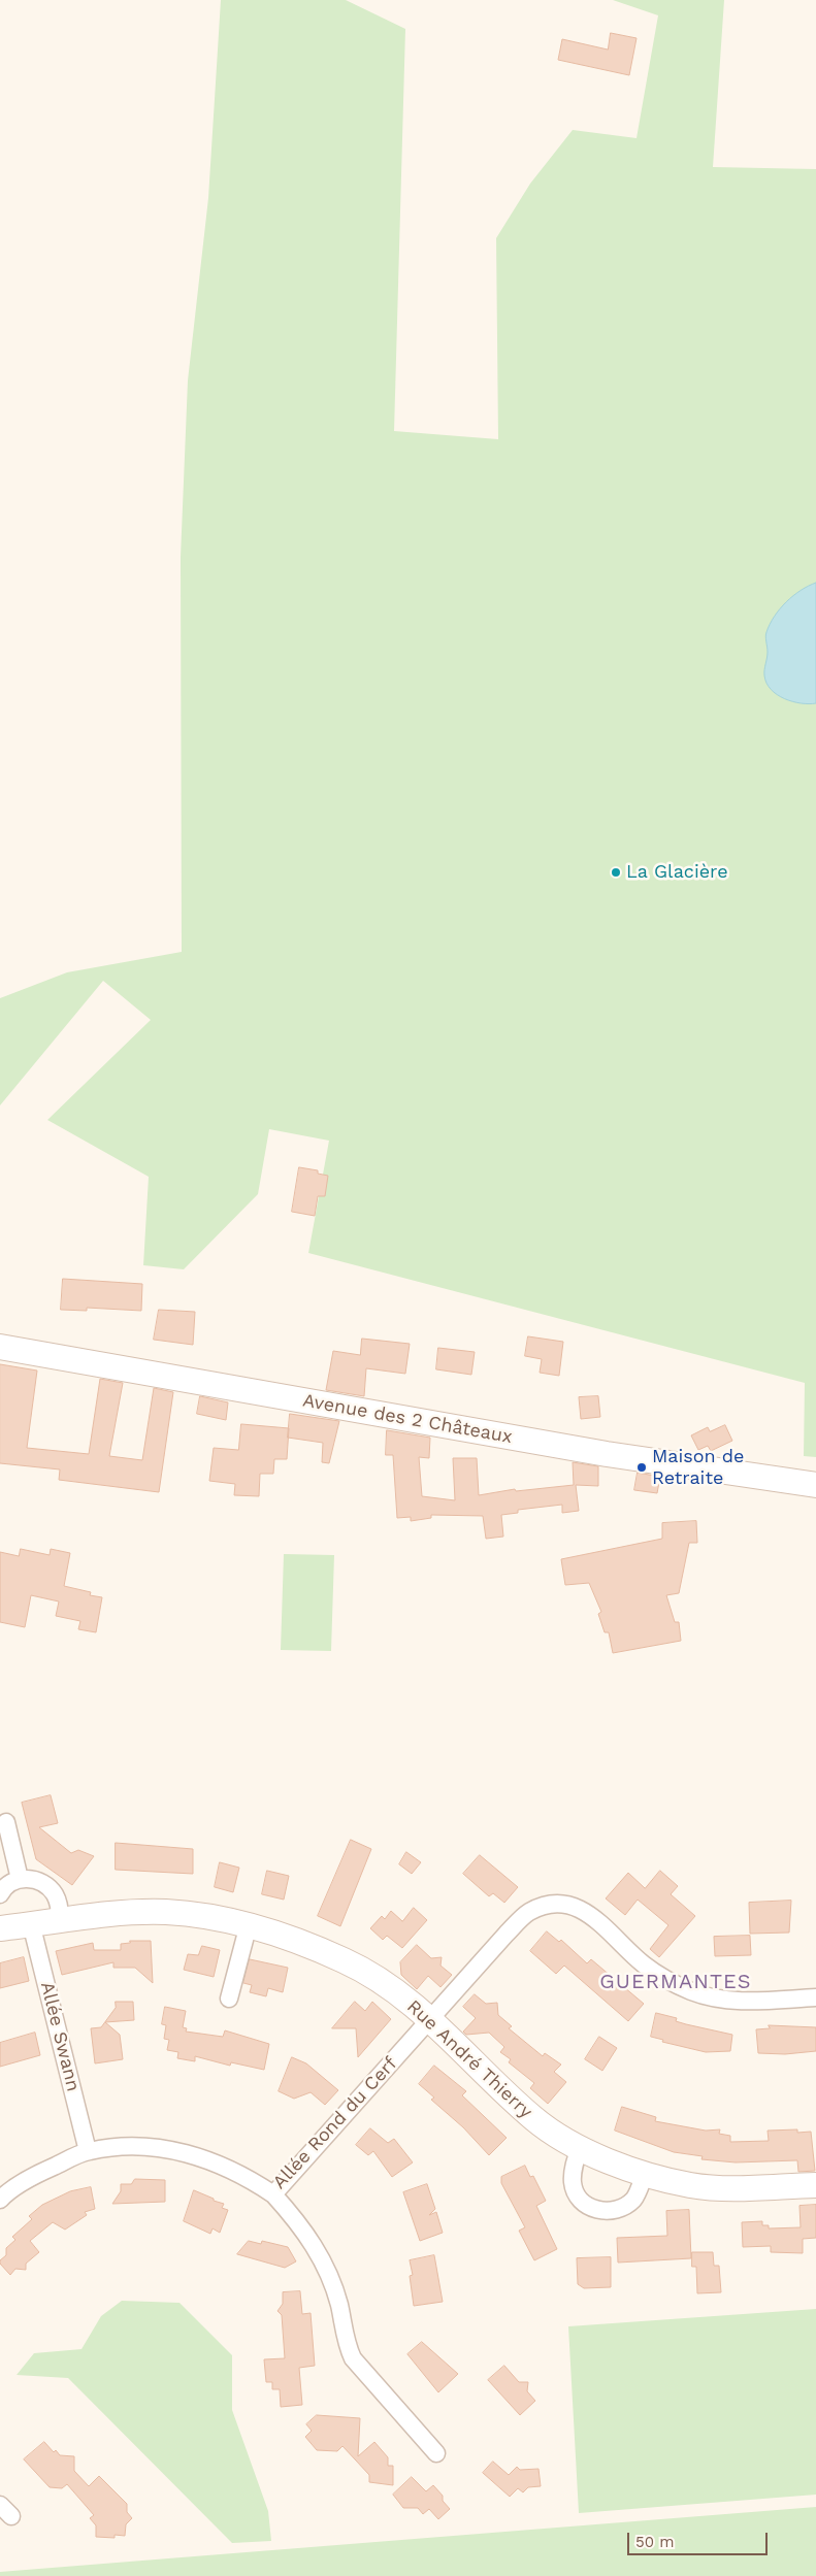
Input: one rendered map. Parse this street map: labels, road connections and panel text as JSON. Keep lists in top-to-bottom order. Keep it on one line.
{"streets":{"street":["Avenue des 2 Châteaux","Allée Swann","Rue André Thierry","Allée Rond du Cerf"]},"crossings":[["Allée Swann","Rue André Thierry"],["Allée Swann","Allée Rond du Cerf"],["Rue André Thierry","Allée Rond du Cerf"]],"districts":["GUERMANTES"],"places":["La Glacière","Maison de Retraite"],"scale_bar":"50 m"}
